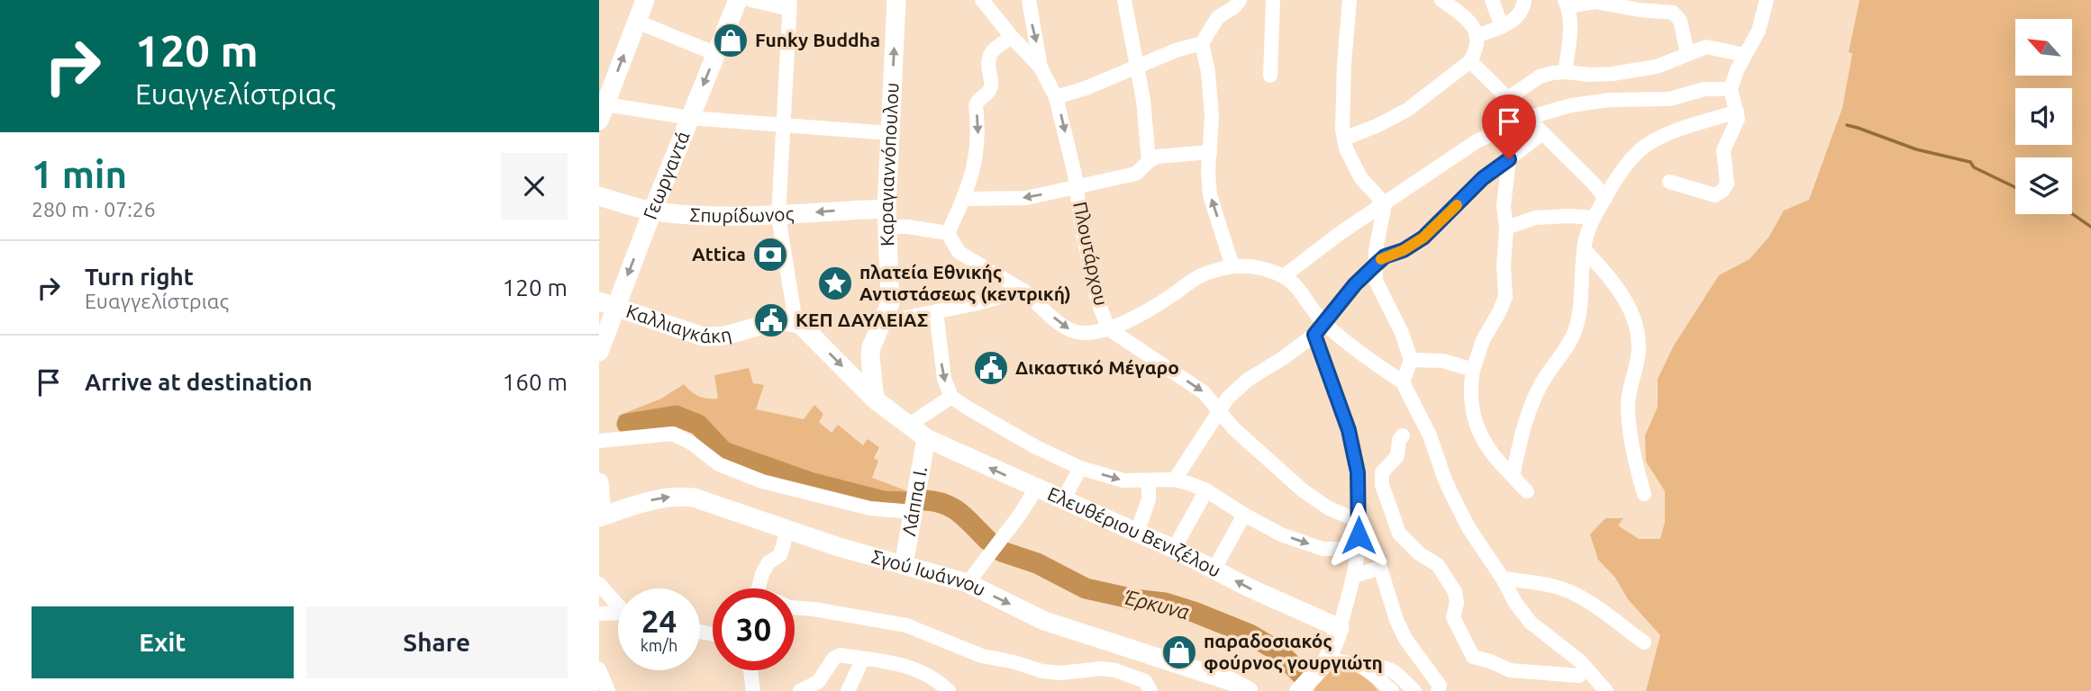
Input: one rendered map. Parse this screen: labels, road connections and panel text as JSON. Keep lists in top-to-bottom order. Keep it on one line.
{"streets":{"main road":["Καραγιαννόπουλου","Γεωργαντά","Σπυρίδωνος","Καλλιαγκάκη","Λάππα Ι.","Ελευθέριου Βενιζέλου","Σγού Ιωάννου"],"street":["Πλουτάρχου"]},"crossings":[["Καραγιαννόπουλου","Σπυρίδωνος"],["Καραγιαννόπουλου","Ελευθέριου Βενιζέλου"],["Γεωργαντά","Σπυρίδωνος"],["Γεωργαντά","Καλλιαγκάκη"],["Καλλιαγκάκη","Ελευθέριου Βενιζέλου"],["Λάππα Ι.","Ελευθέριου Βενιζέλου"],["Λάππα Ι.","Σγού Ιωάννου"]],"one_way":["Σπυρίδωνος","Σγού Ιωάννου"],"water":["Έρκυνα"],"places":{"shop":["Funky Buddha","παραδοσιακός φούρνος γουργιώτη"],"bank":["Attica"],"place":["πλατεία Εθνικής Αντιστάσεως (κεντρική)"],"public building":["ΚΕΠ ΔΑΥΛΕΙΑΣ","Δικαστικό Μέγαρο"]},"north":"top left","page":{"turn":["120 m","Ευαγγελίστριας"],"heading":["1 min","280 m · 07:26"],"list":[{"name":"Turn right","note":"Ευαγγελίστριας","value":"120 m"},{"name":"Arrive at destination","value":"160 m"}],"speed":"24 km/h","limit":"30","buttons":["Exit","Share"]}}
